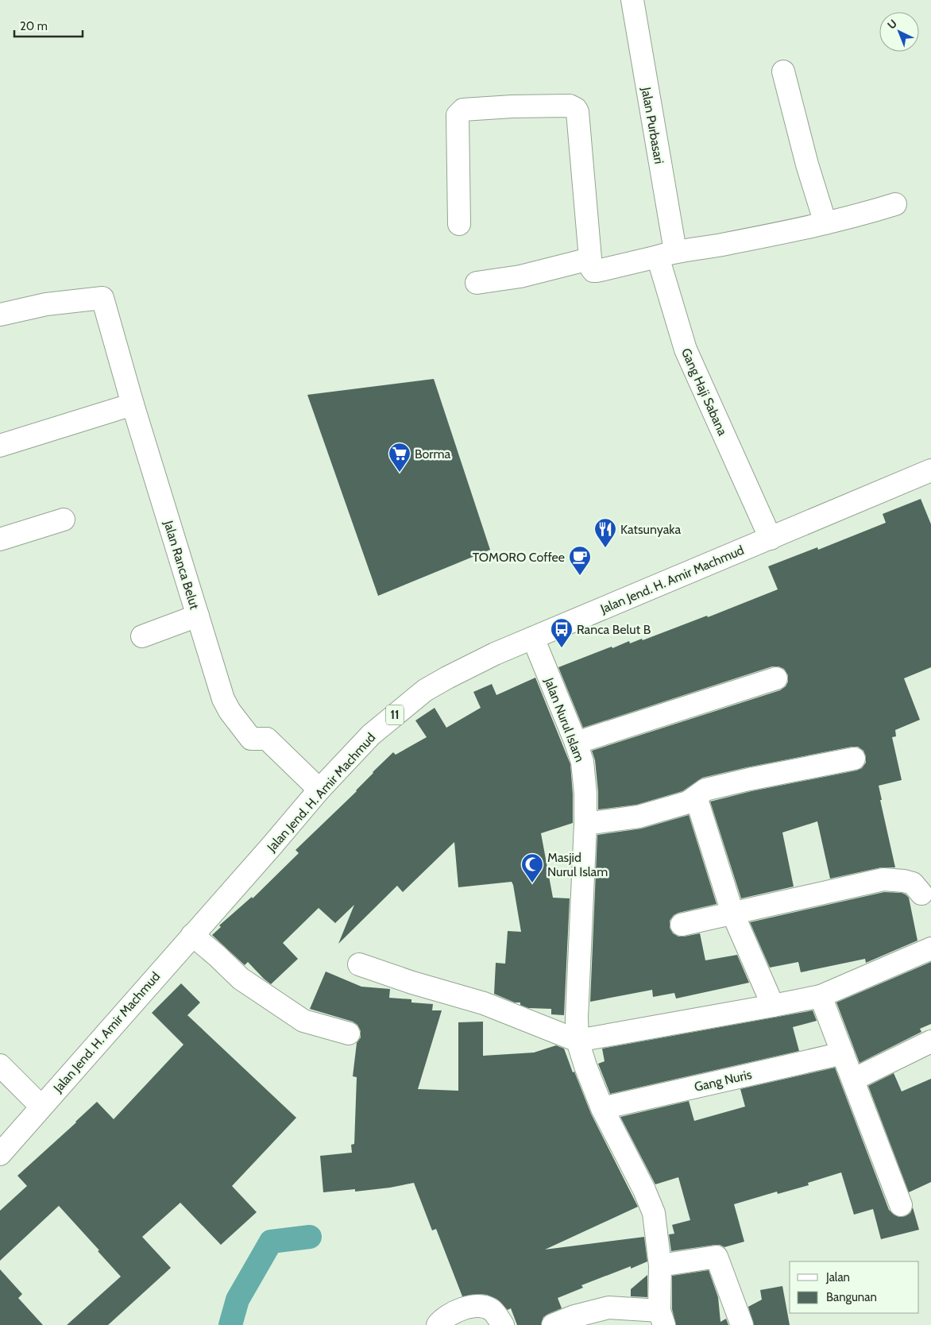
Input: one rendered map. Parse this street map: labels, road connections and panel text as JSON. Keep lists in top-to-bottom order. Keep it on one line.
{"streets":{"main road":["Jalan Purbasari","Gang Haji Sabana","Jalan Ranca Belut","Jalan Jend. H. Amir Machmud","11","Jalan Nurul Islam","Gang Nuris"]},"crossings":[["Jalan Purbasari","Gang Haji Sabana"],["Gang Haji Sabana","Jalan Jend. H. Amir Machmud"],["Jalan Ranca Belut","Jalan Jend. H. Amir Machmud"],["Jalan Jend. H. Amir Machmud","Jalan Nurul Islam"]],"places":{"supermarket":["Borma"],"restaurant":["Katsunyaka"],"cafe":["TOMORO Coffee"],"bus stop":["Ranca Belut B"],"mosque":["Masjid Nurul Islam"]},"legend":["Jalan","Bangunan"],"scale_bar":"20 m","north":"top left"}
